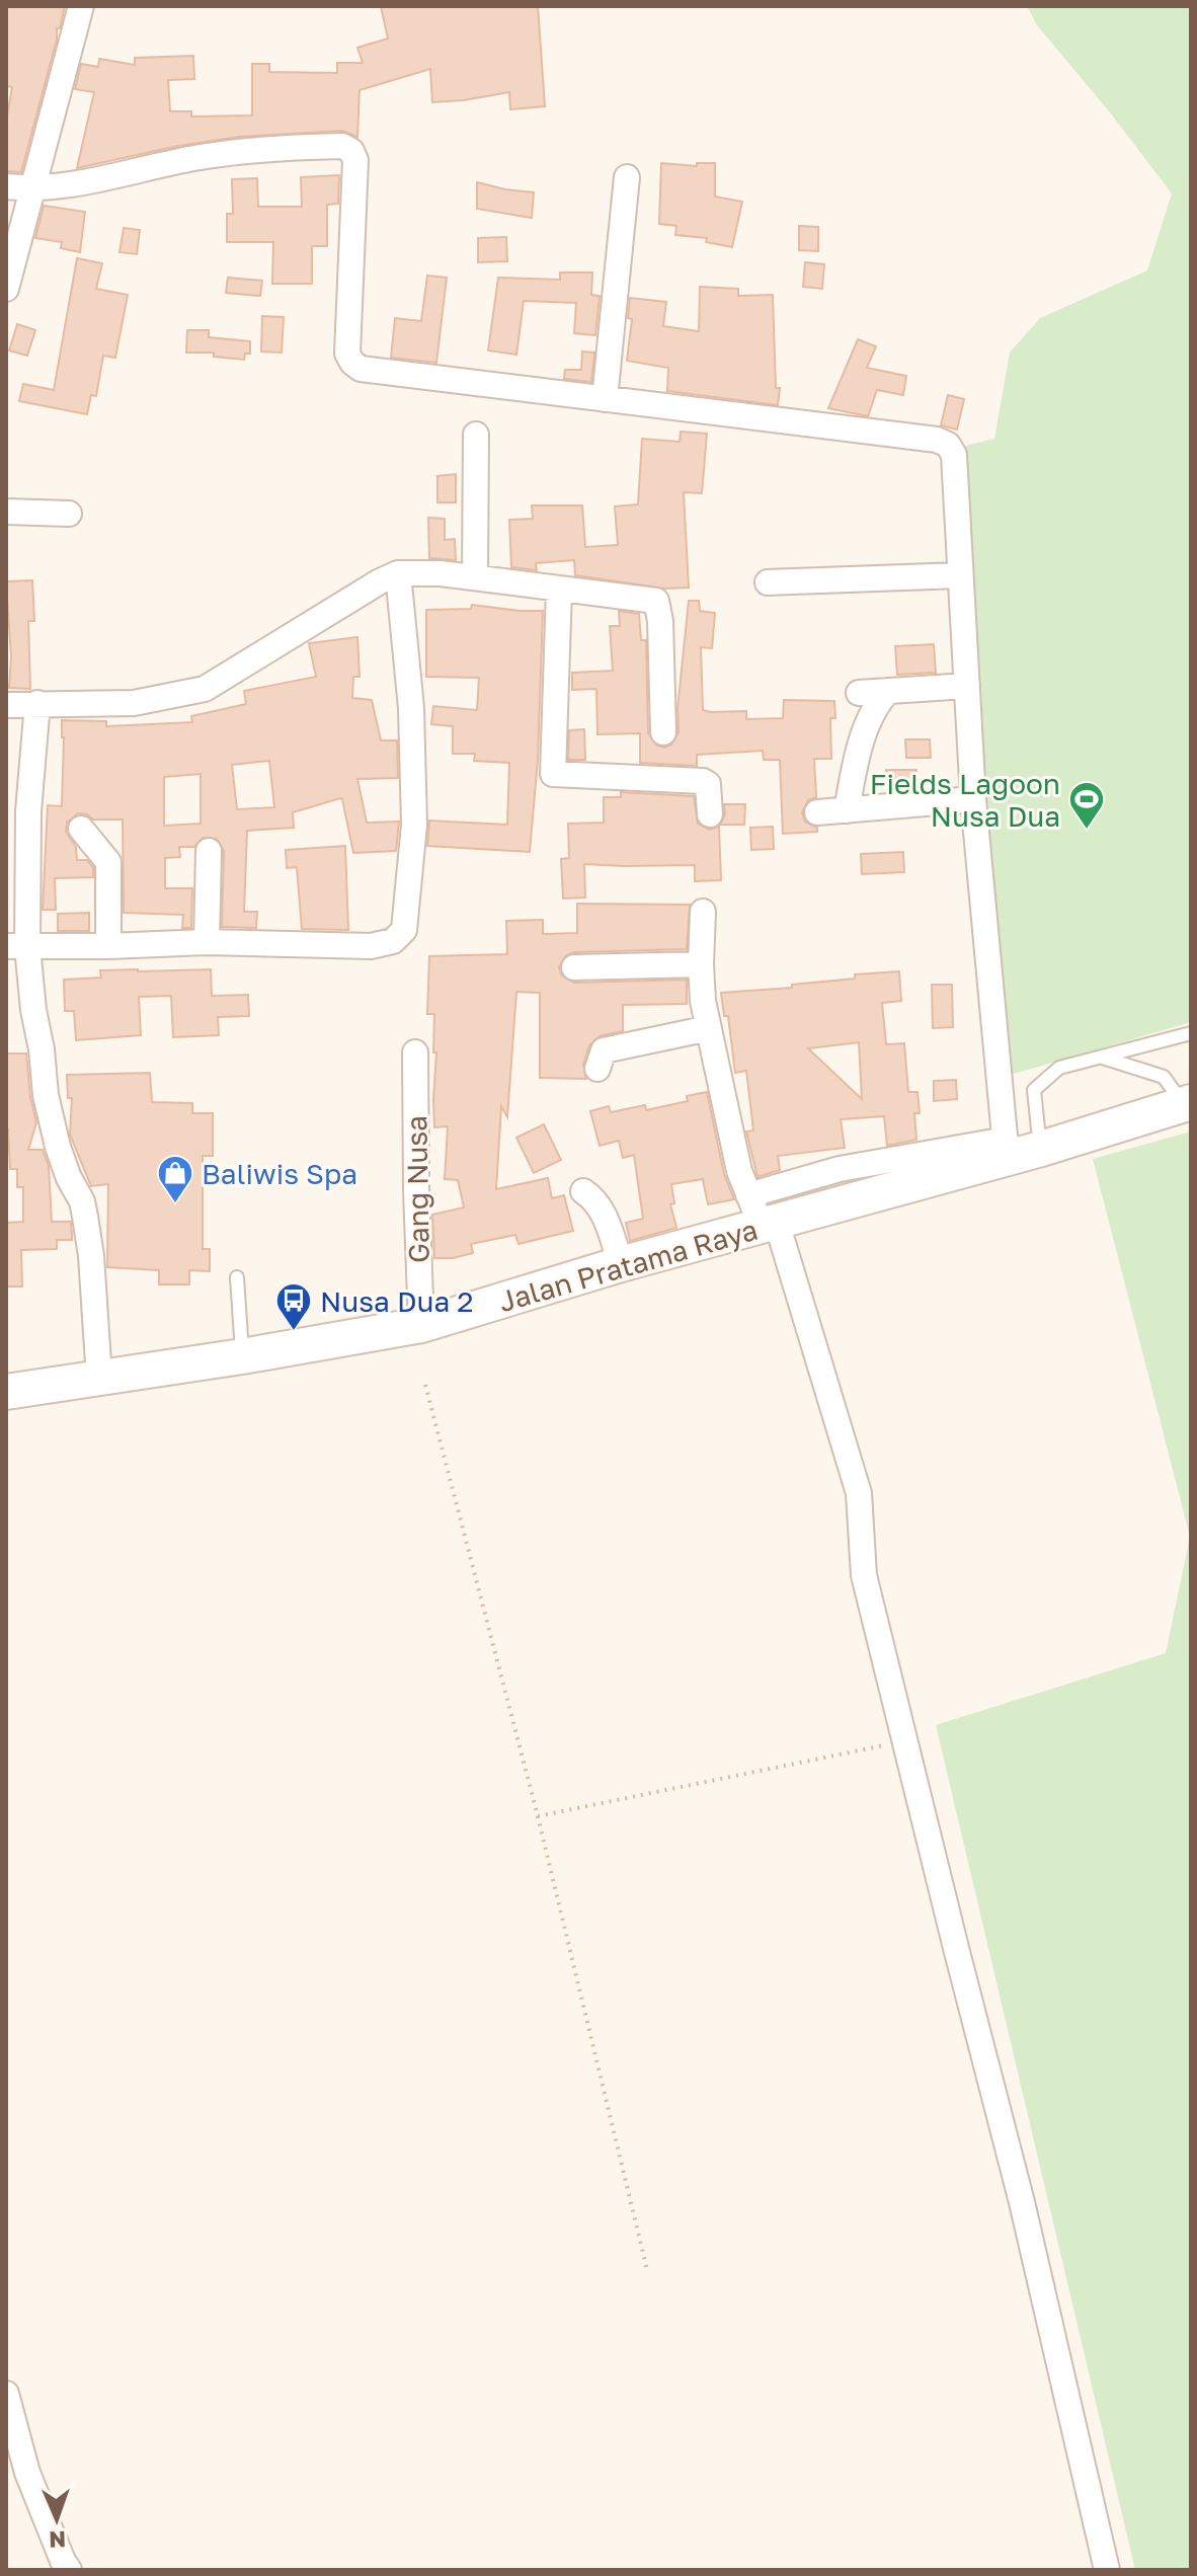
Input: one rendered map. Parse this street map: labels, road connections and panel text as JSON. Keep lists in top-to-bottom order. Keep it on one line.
{"streets":{"main road":["Jalan Pratama Raya"],"street":["Gang Nusa"]},"crossings":[["Gang Nusa","Jalan Pratama Raya"]],"places":{"sports":["Fields Lagoon Nusa Dua"],"shop":["Baliwis Spa"],"bus stop":["Nusa Dua 2"]},"north":"bottom"}
